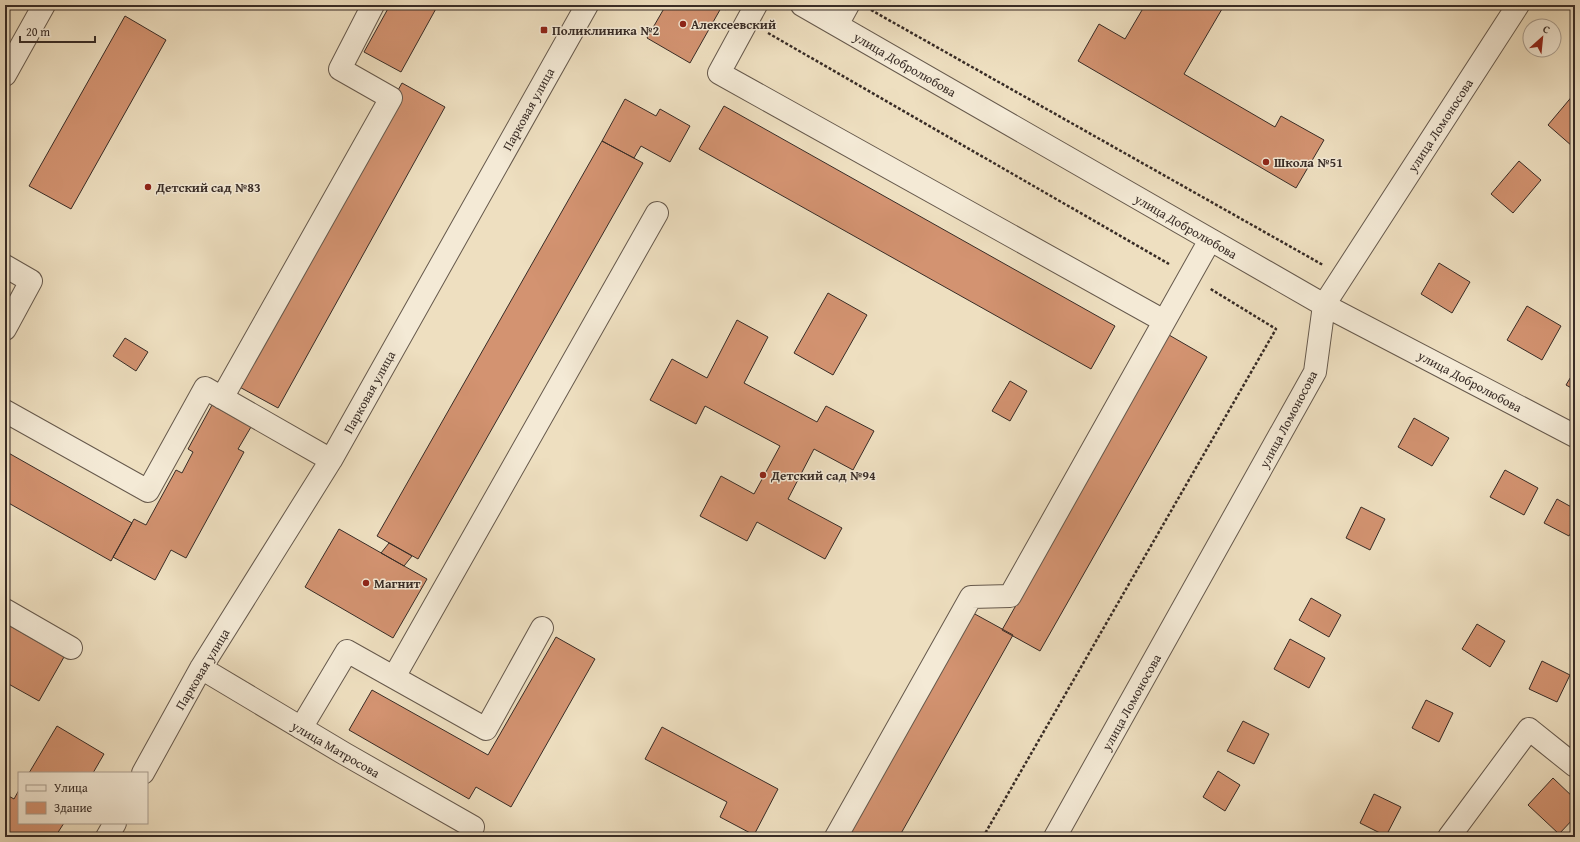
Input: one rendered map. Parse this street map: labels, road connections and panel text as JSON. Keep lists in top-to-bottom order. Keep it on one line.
{"streets":{"street":["улица Добролюбова","Парковая улица","улица Ломоносова","улица Матросова"]},"crossings":[["улица Добролюбова","улица Ломоносова"],["Парковая улица","улица Матросова"]],"places":{"other":["Алексеевский","Школа №51","Детский сад №83","Детский сад №94","Магнит"],"transit":["Поликлиника №2"]},"legend":["Улица","Здание"],"scale_bar":"20 m","north":"top right"}
